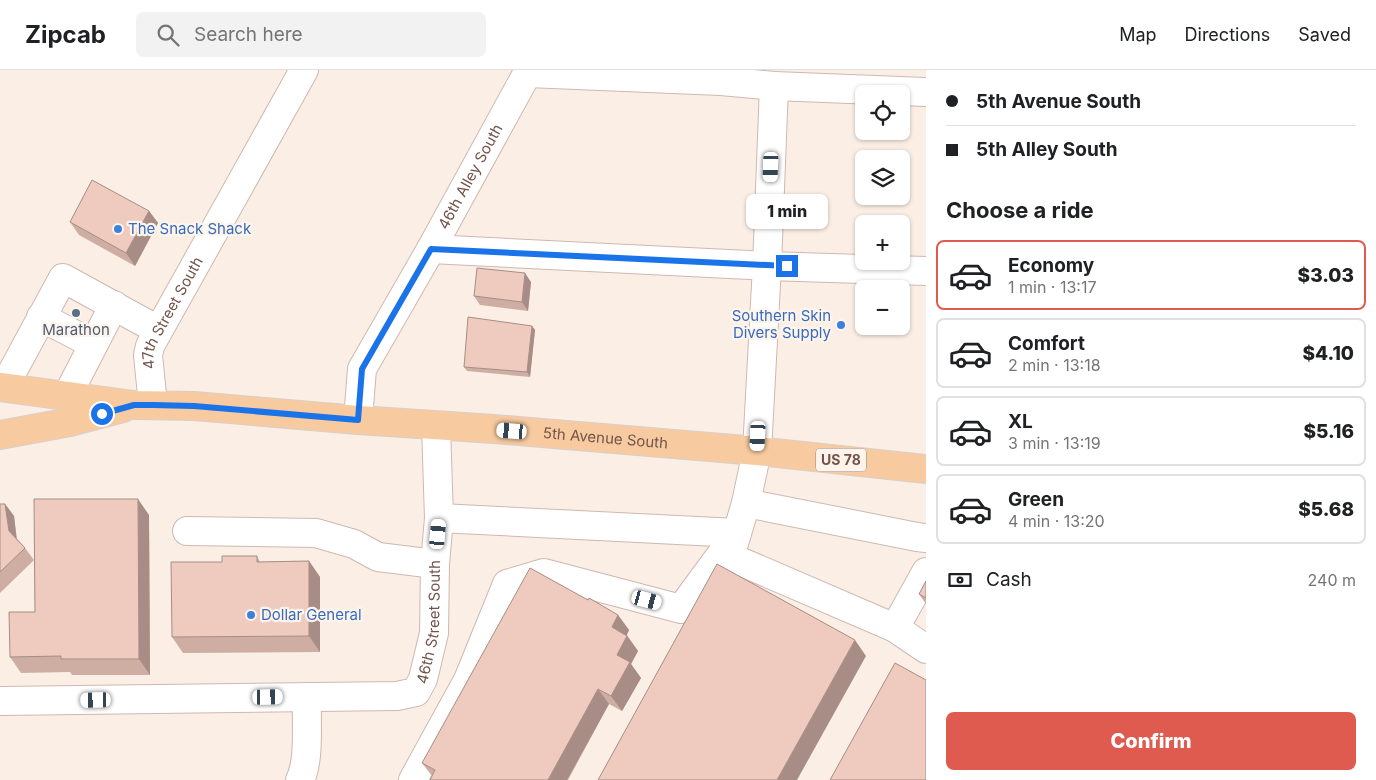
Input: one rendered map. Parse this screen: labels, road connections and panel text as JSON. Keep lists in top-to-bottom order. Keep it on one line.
{"streets":{"main road":["5th Avenue South","US 78"],"street":["46th Alley South","47th Street South","46th Street South"]},"crossings":[["46th Alley South","5th Avenue South"],["47th Street South","5th Avenue South"],["5th Avenue South","46th Street South"]],"places":["The Snack Shack","Marathon","Southern Skin Divers Supply","Dollar General"],"page":{"header":"Zipcab","search":"Search here","nav":["Map","Directions","Saved"],"banner":["5th Avenue South","5th Alley South"],"map_buttons":["+","−"],"heading":"Choose a ride","bubble":"1 min","list":[{"name":"Economy","note":"1 min · 13:17","value":"$3.03"},{"name":"Comfort","note":"2 min · 13:18","value":"$4.10"},{"name":"XL","note":"3 min · 13:19","value":"$5.16"},{"name":"Green","note":"4 min · 13:20","value":"$5.68"}],"pay":["Cash","240 m"],"buttons":"Confirm"}}
